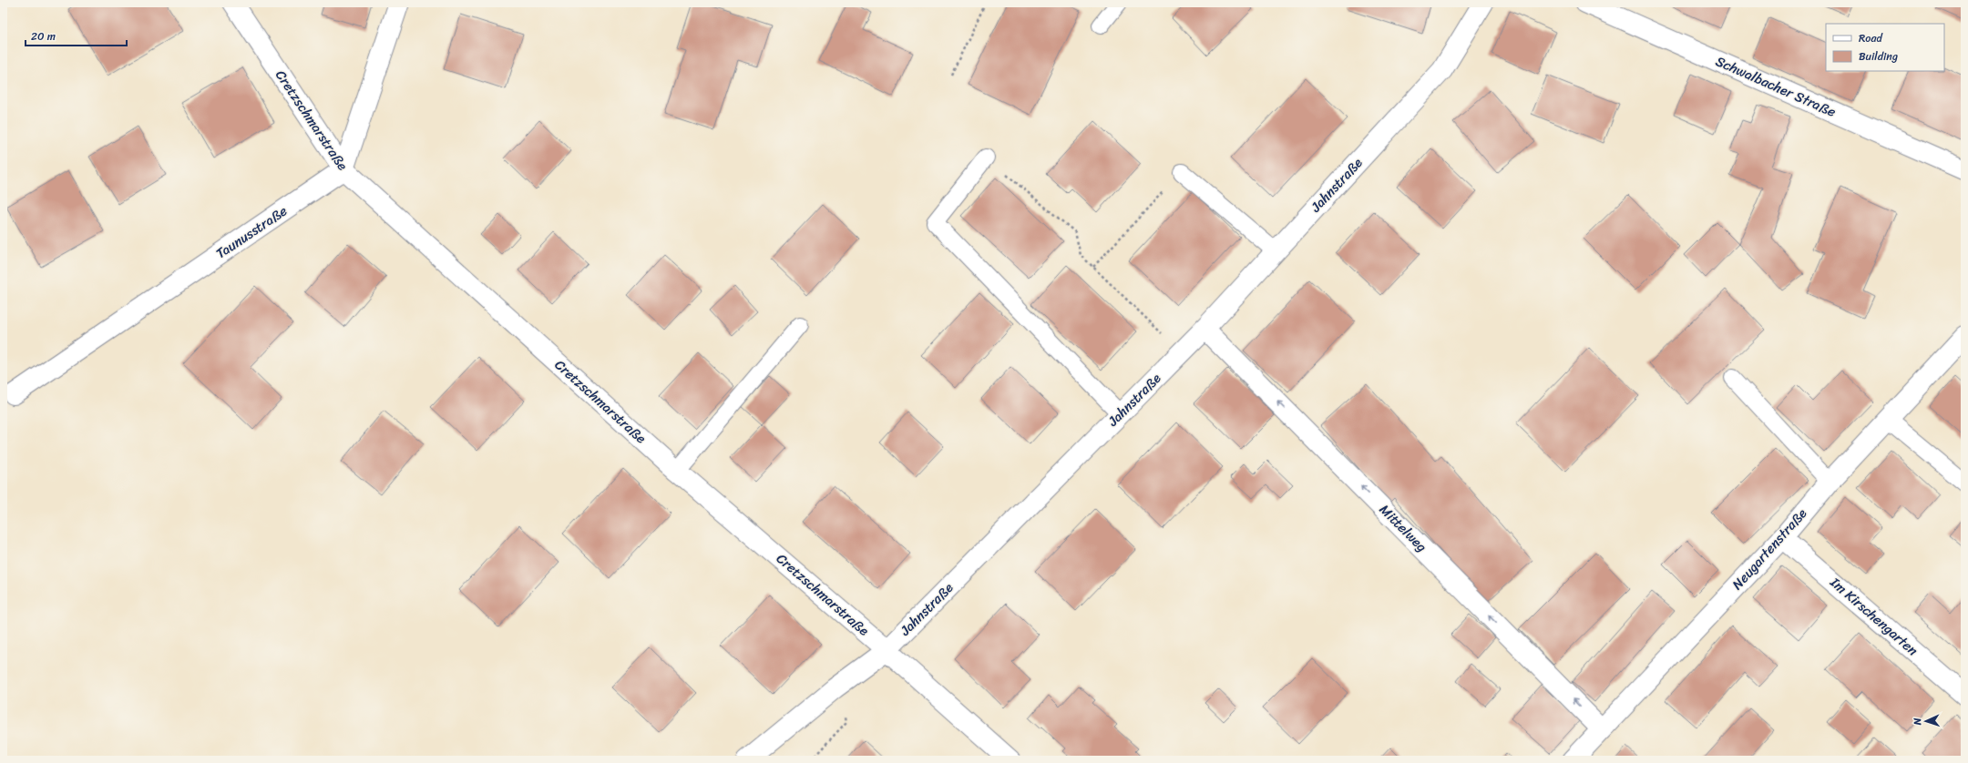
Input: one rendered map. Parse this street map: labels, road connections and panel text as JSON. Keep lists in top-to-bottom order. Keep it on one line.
{"streets":{"street":["Schwalbacher Straße","Cretzschmarstraße","Jahnstraße","Taunusstraße","Mittelweg","Neugartenstraße","Im Kirschengarten"]},"crossings":[["Cretzschmarstraße","Jahnstraße"],["Cretzschmarstraße","Taunusstraße"],["Jahnstraße","Mittelweg"],["Mittelweg","Neugartenstraße"],["Neugartenstraße","Im Kirschengarten"]],"one_way":["Mittelweg"],"legend":["Road","Building"],"scale_bar":"20 m","north":"left"}
